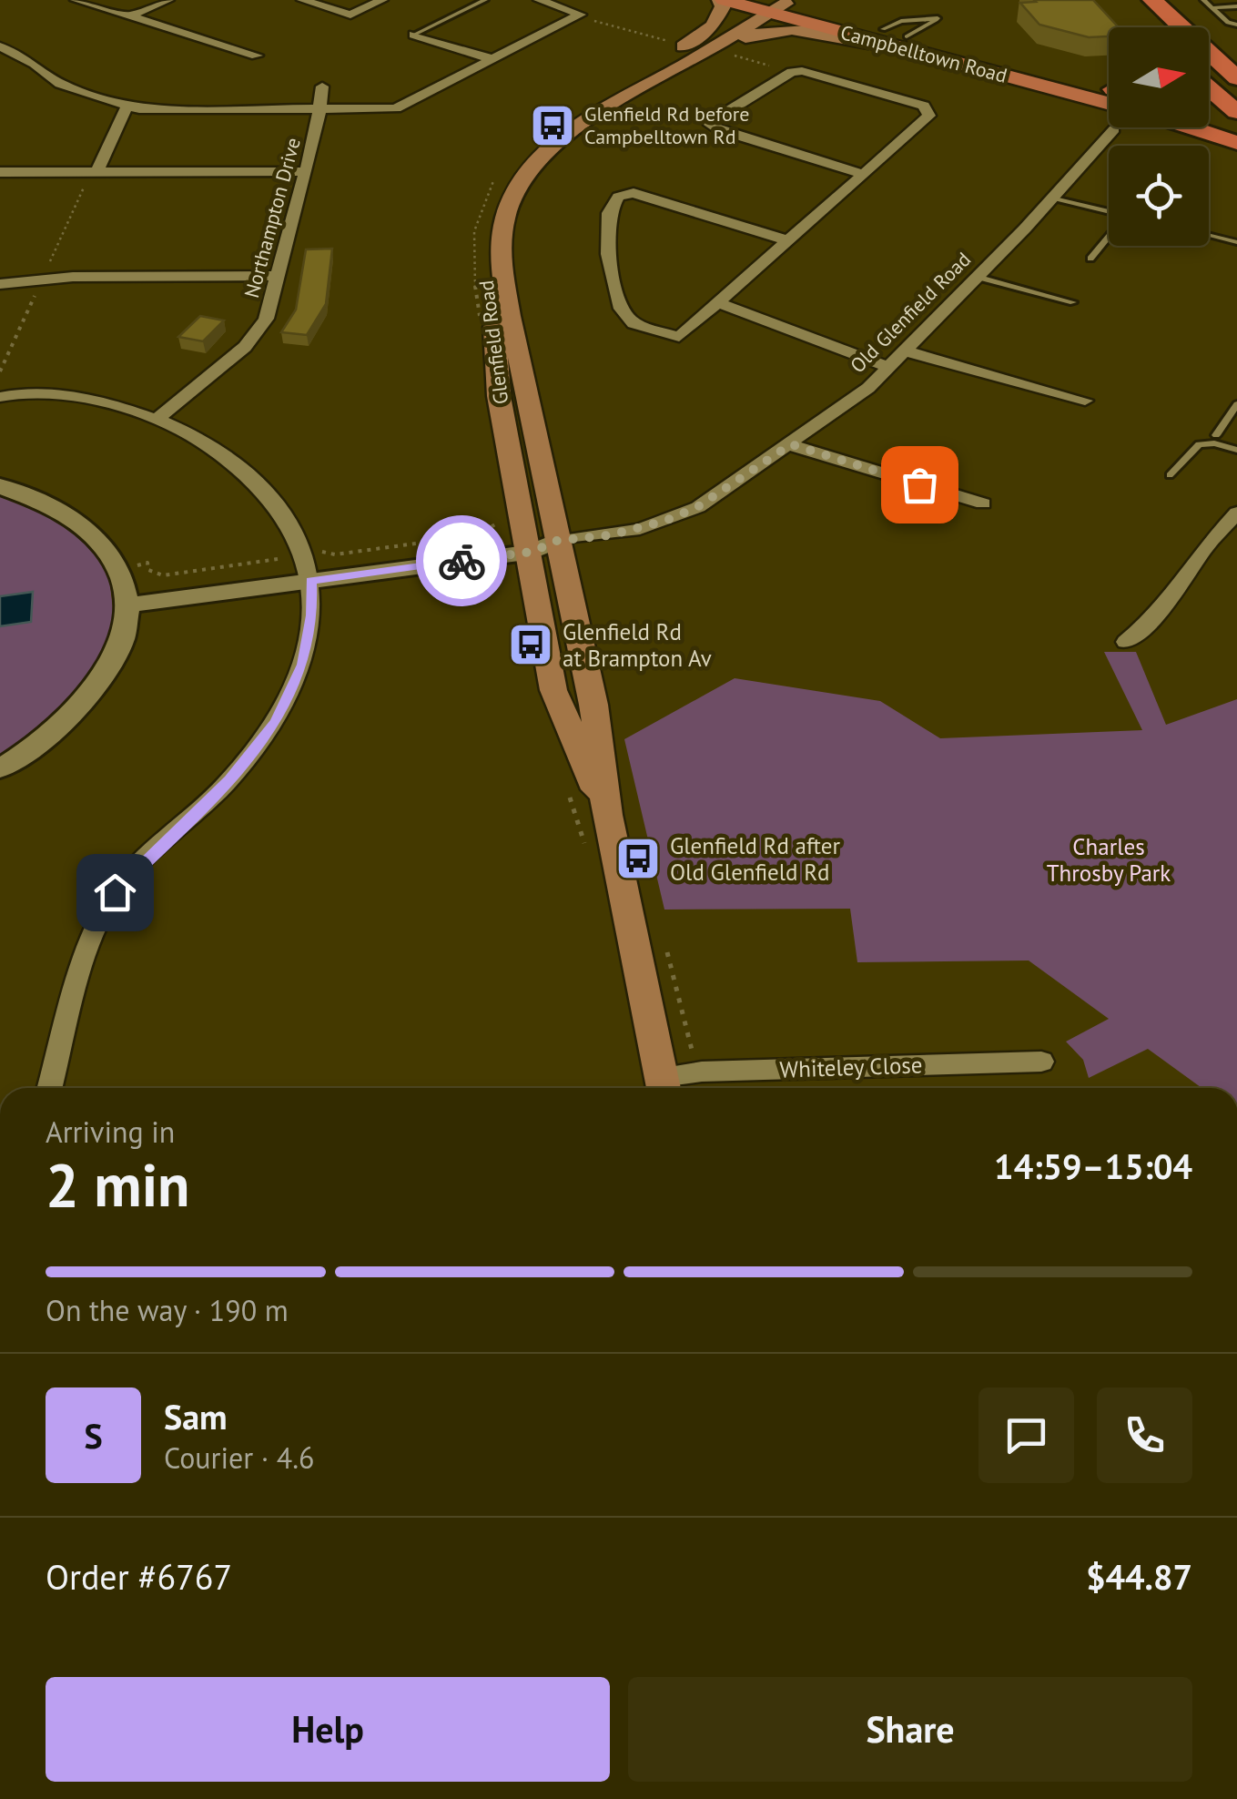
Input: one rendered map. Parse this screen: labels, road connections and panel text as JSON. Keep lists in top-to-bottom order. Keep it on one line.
{"streets":{"main road":["Campbelltown Road","Glenfield Road"],"street":["Northampton Drive","Old Glenfield Road","Whiteley Close"]},"crossings":[["Campbelltown Road","Glenfield Road"],["Old Glenfield Road","Glenfield Road"],["Glenfield Road","Whiteley Close"]],"parks":["Charles Throsby Park"],"places":{"bus stop":["Glenfield Rd before Campbelltown Rd","Glenfield Rd at Brampton Av","Glenfield Rd after Old Glenfield Rd"]},"north":"right","page":{"heading":["2 min","Arriving in","14:59–15:04"],"panel":["Sam","Courier · 4.6","Order #6767","$44.87"],"bar":"On the way · 190 m","round":"S","buttons":["Help","Share"]}}
